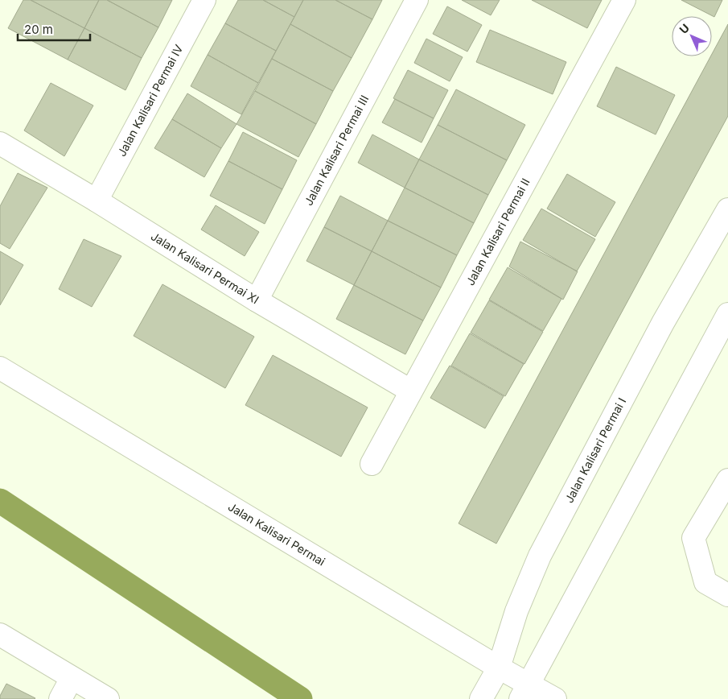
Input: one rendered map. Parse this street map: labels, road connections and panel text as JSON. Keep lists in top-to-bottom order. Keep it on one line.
{"streets":{"street":["Jalan Kalisari Permai IV","Jalan Kalisari Permai III","Jalan Kalisari Permai II","Jalan Kalisari Permai XI","Jalan Kalisari Permai I","Jalan Kalisari Permai"]},"crossings":[["Jalan Kalisari Permai IV","Jalan Kalisari Permai XI"],["Jalan Kalisari Permai III","Jalan Kalisari Permai XI"],["Jalan Kalisari Permai II","Jalan Kalisari Permai XI"],["Jalan Kalisari Permai I","Jalan Kalisari Permai"]],"scale_bar":"20 m","north":"top left"}
